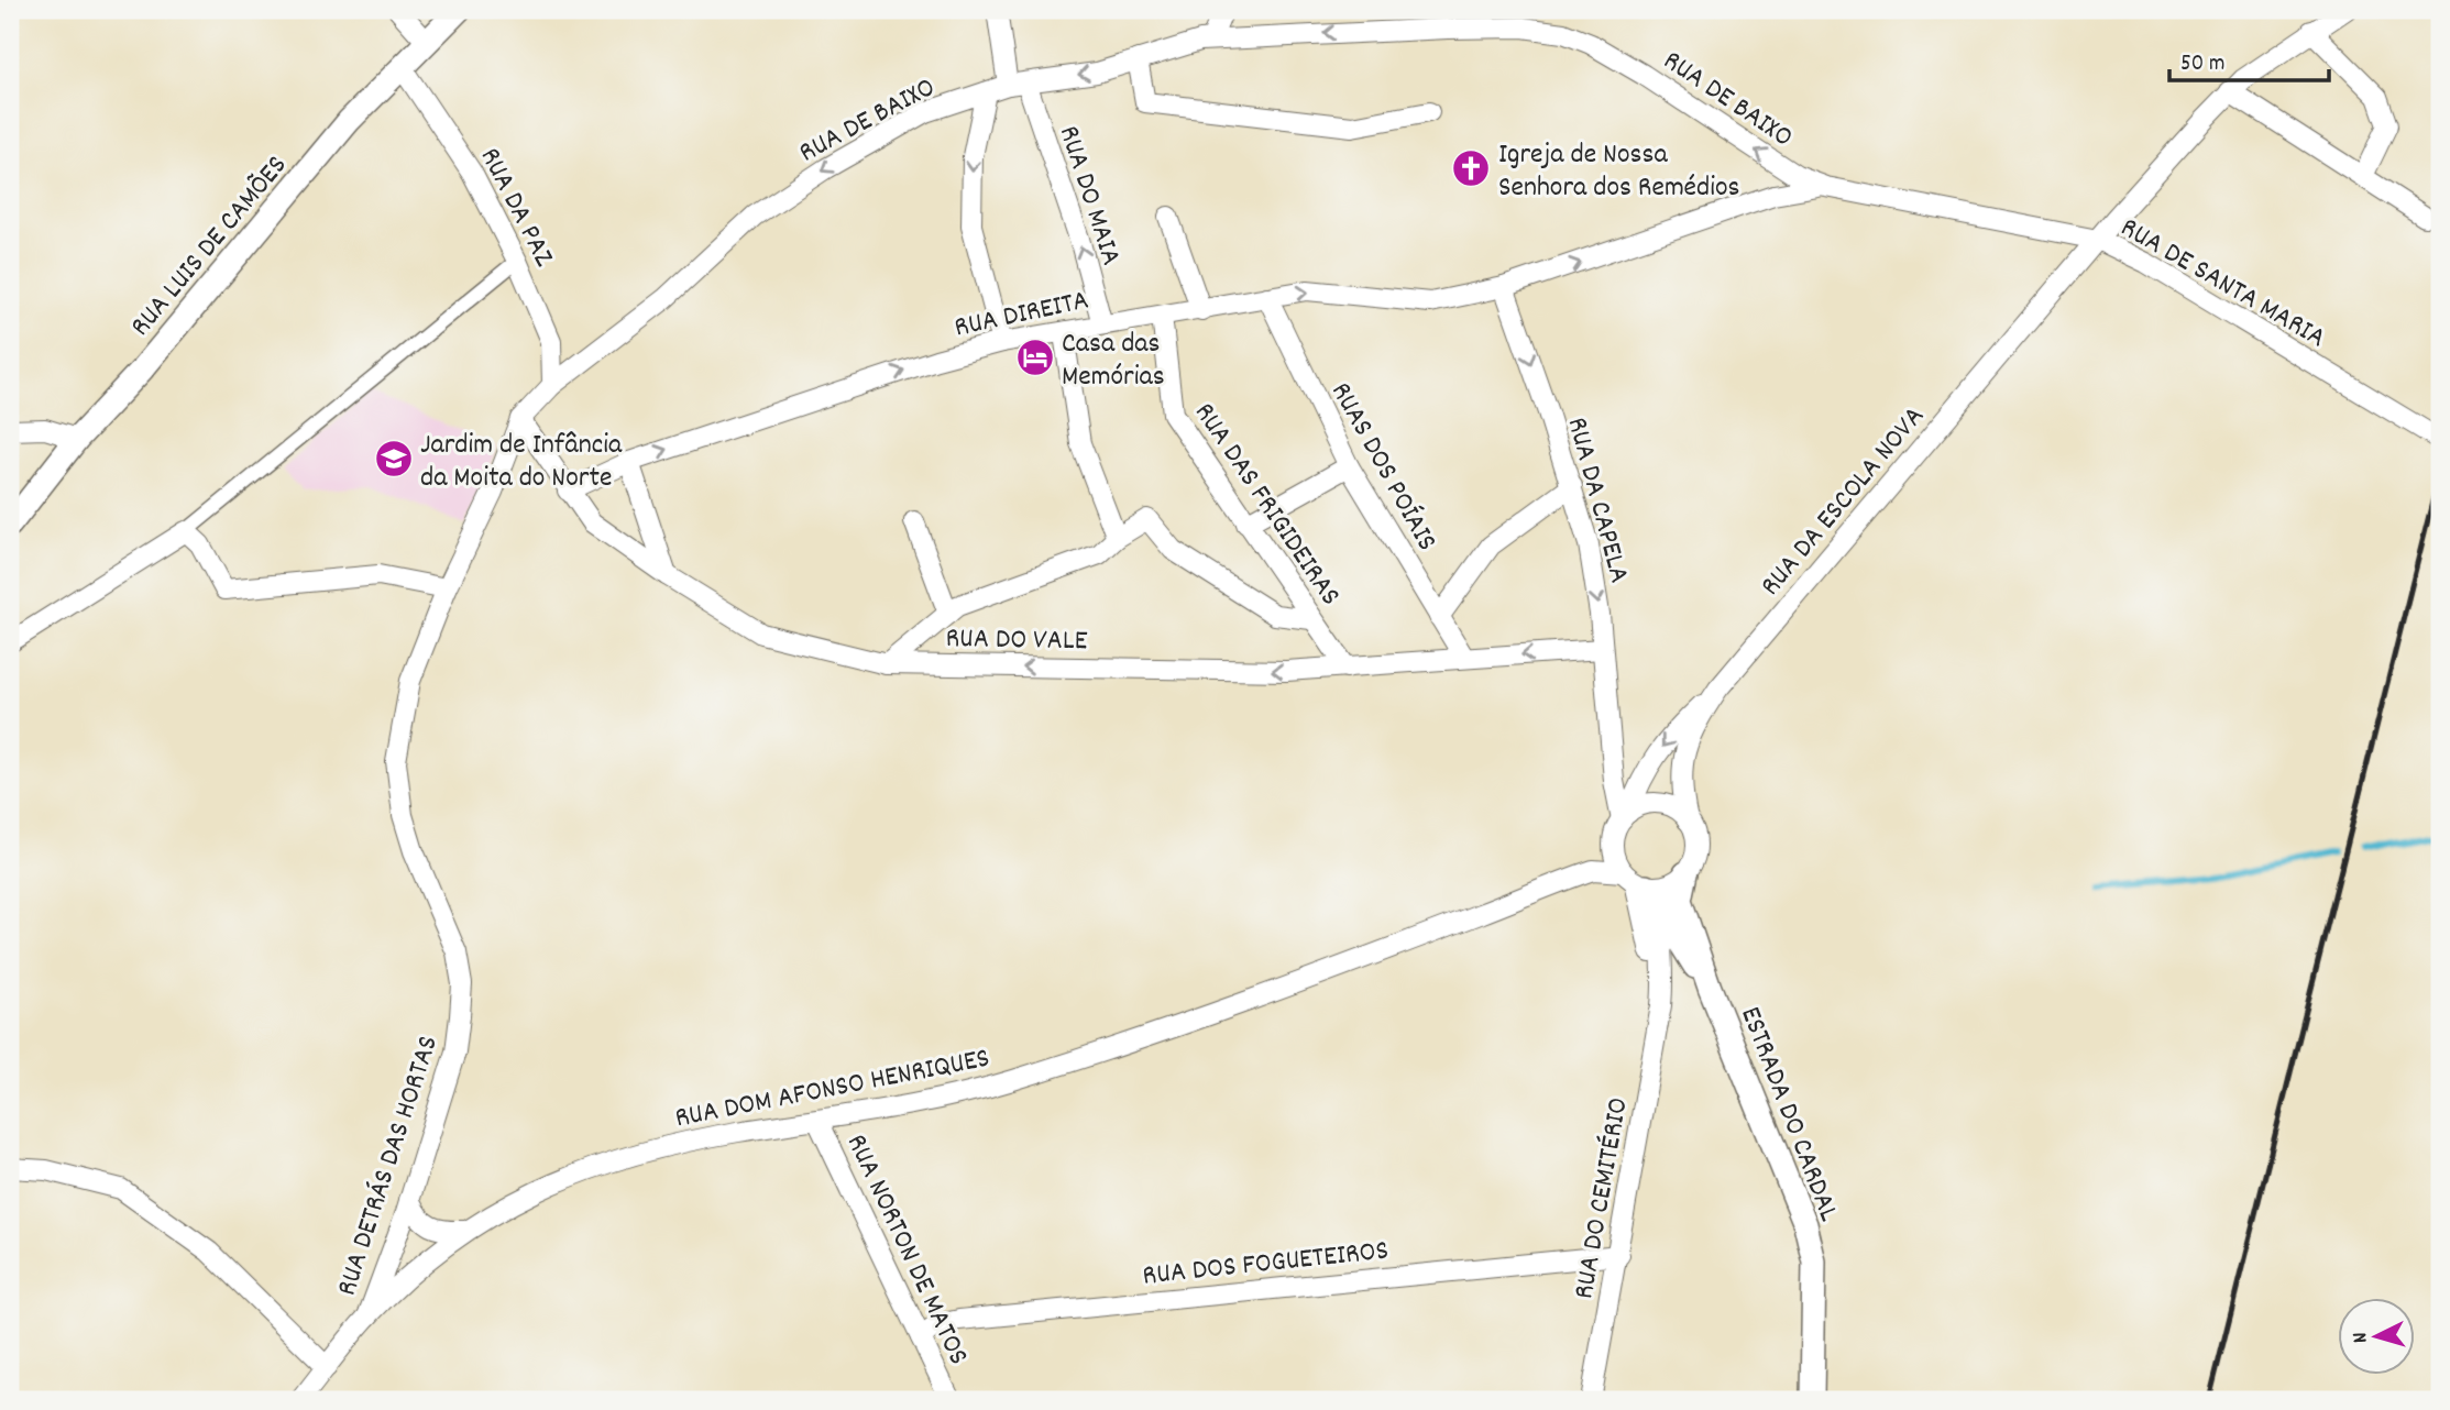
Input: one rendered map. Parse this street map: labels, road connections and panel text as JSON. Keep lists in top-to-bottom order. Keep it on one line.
{"streets":{"street":["RUA DE BAIXO","RUA DO MAIA","RUA DA PAZ","RUA LUIS DE CAMÕES","RUA DE SANTA MARIA","RUA DIREITA","RUAS DOS POÍAIS","RUA DA CAPELA","RUA DA ESCOLA NOVA","RUA DAS FRIGIDEIRAS","RUA DO VALE","RUA DOM AFONSO HENRIQUES","ESTRADA DO CARDAL","RUA DETRÁS DAS HORTAS","RUA DO CEMITÉRIO","RUA NORTON DE MATOS","RUA DOS FOGUETEIROS"]},"crossings":[["RUA DE BAIXO","RUA DO MAIA"],["RUA DE BAIXO","RUA DA PAZ"],["RUA DE BAIXO","RUA DE SANTA MARIA"],["RUA DE BAIXO","RUA DIREITA"],["RUA DE BAIXO","RUA DETRÁS DAS HORTAS"],["RUA DO MAIA","RUA DIREITA"],["RUA DA PAZ","RUA LUIS DE CAMÕES"],["RUA DA PAZ","RUA DETRÁS DAS HORTAS"],["RUA DE SANTA MARIA","RUA DIREITA"],["RUA DE SANTA MARIA","RUA DA ESCOLA NOVA"],["RUA DIREITA","RUAS DOS POÍAIS"],["RUA DIREITA","RUA DA CAPELA"],["RUA DIREITA","RUA DAS FRIGIDEIRAS"],["RUA DIREITA","RUA DO VALE"],["RUAS DOS POÍAIS","RUA DO VALE"],["RUA DA CAPELA","RUA DA ESCOLA NOVA"],["RUA DA CAPELA","RUA DO VALE"],["RUA DA CAPELA","RUA DOM AFONSO HENRIQUES"],["RUA DA CAPELA","ESTRADA DO CARDAL"],["RUA DA CAPELA","RUA DO CEMITÉRIO"],["RUA DA ESCOLA NOVA","RUA DOM AFONSO HENRIQUES"],["RUA DA ESCOLA NOVA","ESTRADA DO CARDAL"],["RUA DA ESCOLA NOVA","RUA DO CEMITÉRIO"],["RUA DAS FRIGIDEIRAS","RUA DO VALE"],["RUA DO VALE","RUA DETRÁS DAS HORTAS"],["RUA DOM AFONSO HENRIQUES","ESTRADA DO CARDAL"],["RUA DOM AFONSO HENRIQUES","RUA DETRÁS DAS HORTAS"],["RUA DOM AFONSO HENRIQUES","RUA DO CEMITÉRIO"],["RUA DOM AFONSO HENRIQUES","RUA NORTON DE MATOS"],["ESTRADA DO CARDAL","RUA DO CEMITÉRIO"],["RUA DO CEMITÉRIO","RUA DOS FOGUETEIROS"],["RUA NORTON DE MATOS","RUA DOS FOGUETEIROS"]],"one_way":["RUA DE BAIXO","RUA DIREITA","RUA DA CAPELA"],"places":{"church":["Igreja de Nossa Senhora dos Remédios"],"hotel":["Casa das Memórias"],"school or university":["Jardim de Infância da Moita do Norte"]},"scale_bar":"50 m","north":"left"}
